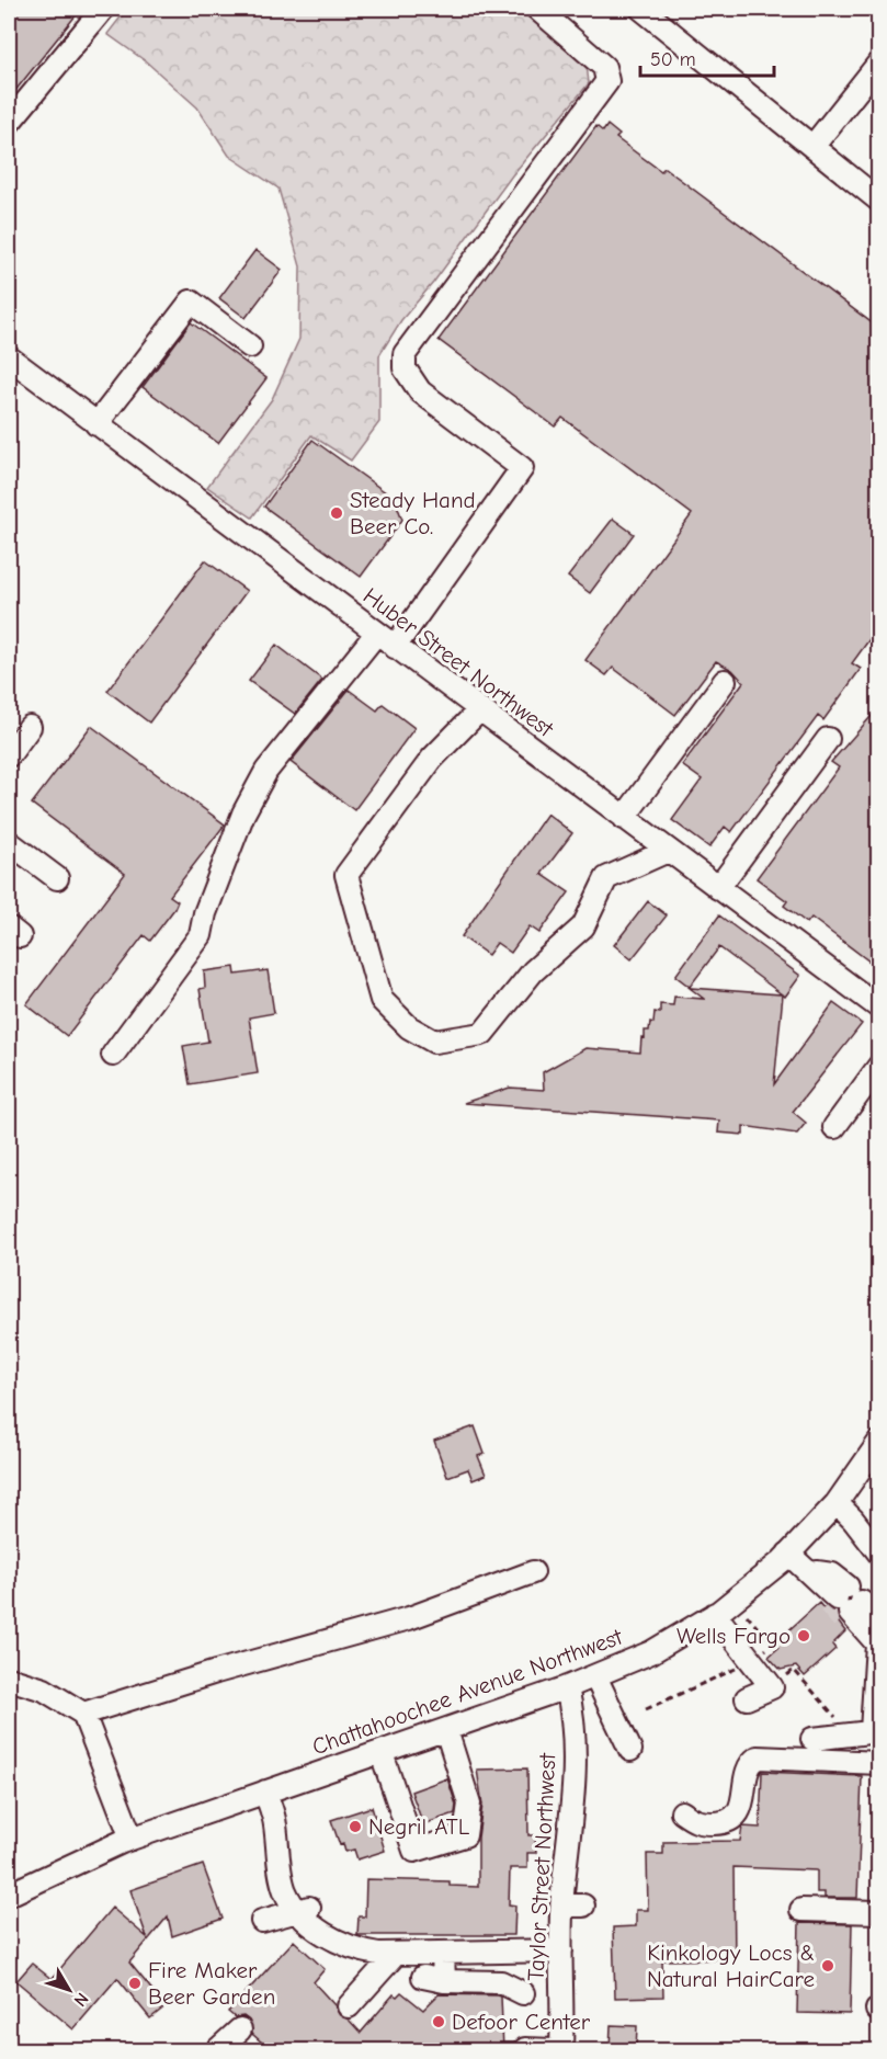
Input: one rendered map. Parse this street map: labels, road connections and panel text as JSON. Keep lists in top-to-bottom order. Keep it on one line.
{"streets":{"street":["Huber Street Northwest","Chattahoochee Avenue Northwest","Taylor Street Northwest"]},"crossings":[["Chattahoochee Avenue Northwest","Taylor Street Northwest"]],"places":["Steady Hand Beer Co.","Wells Fargo","Negril ATL","Kinkology Locs & Natural HairCare","Fire Maker Beer Garden","Defoor Center"],"scale_bar":"50 m","north":"bottom right"}
